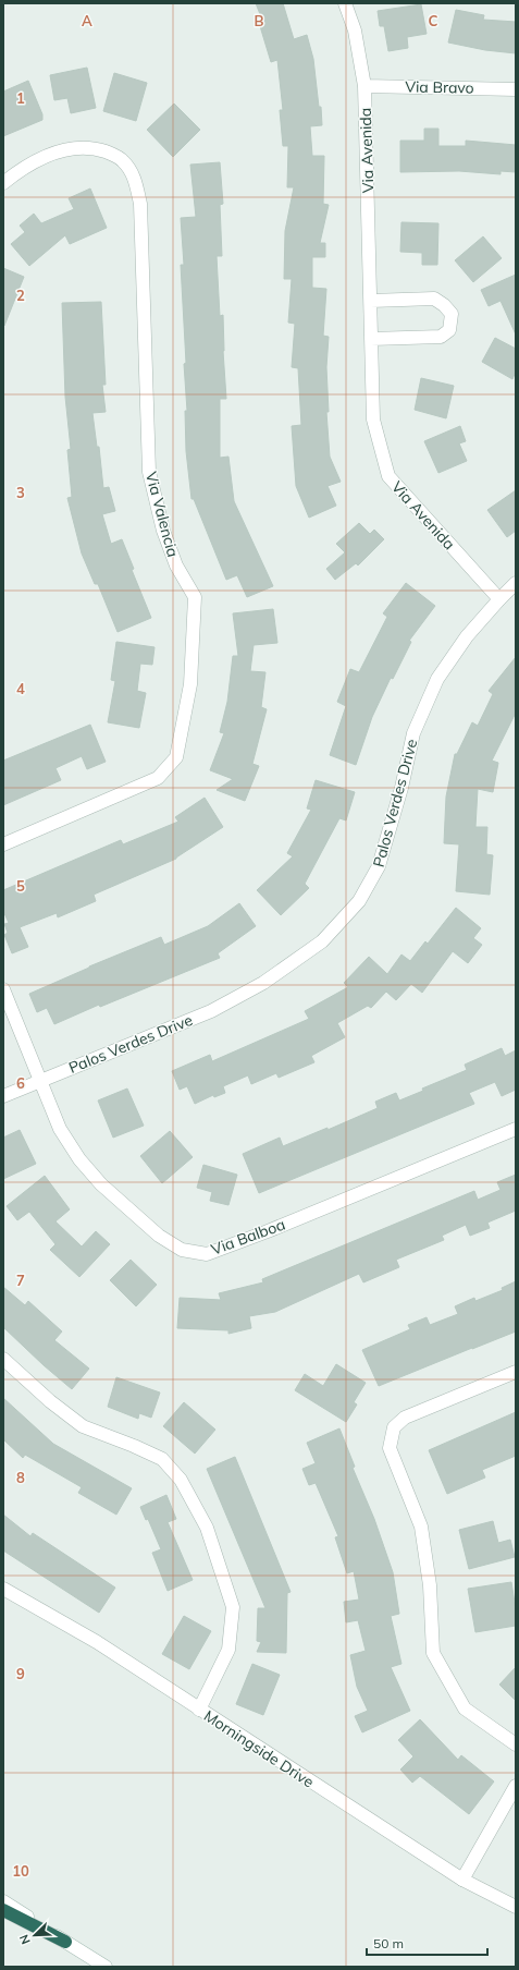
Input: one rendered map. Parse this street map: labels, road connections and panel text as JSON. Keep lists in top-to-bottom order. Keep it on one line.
{"streets":{"street":["Via Bravo","Via Avenida","Via Valencia","Palos Verdes Drive","Via Balboa","Morningside Drive"]},"crossings":[["Via Bravo","Via Avenida"],["Via Avenida","Palos Verdes Drive"],["Palos Verdes Drive","Via Balboa"]],"scale_bar":"50 m","north":"bottom left","grid":{"columns":["A","B","C"],"rows":["1","2","3","4","5","6","7","8","9","10"]}}
